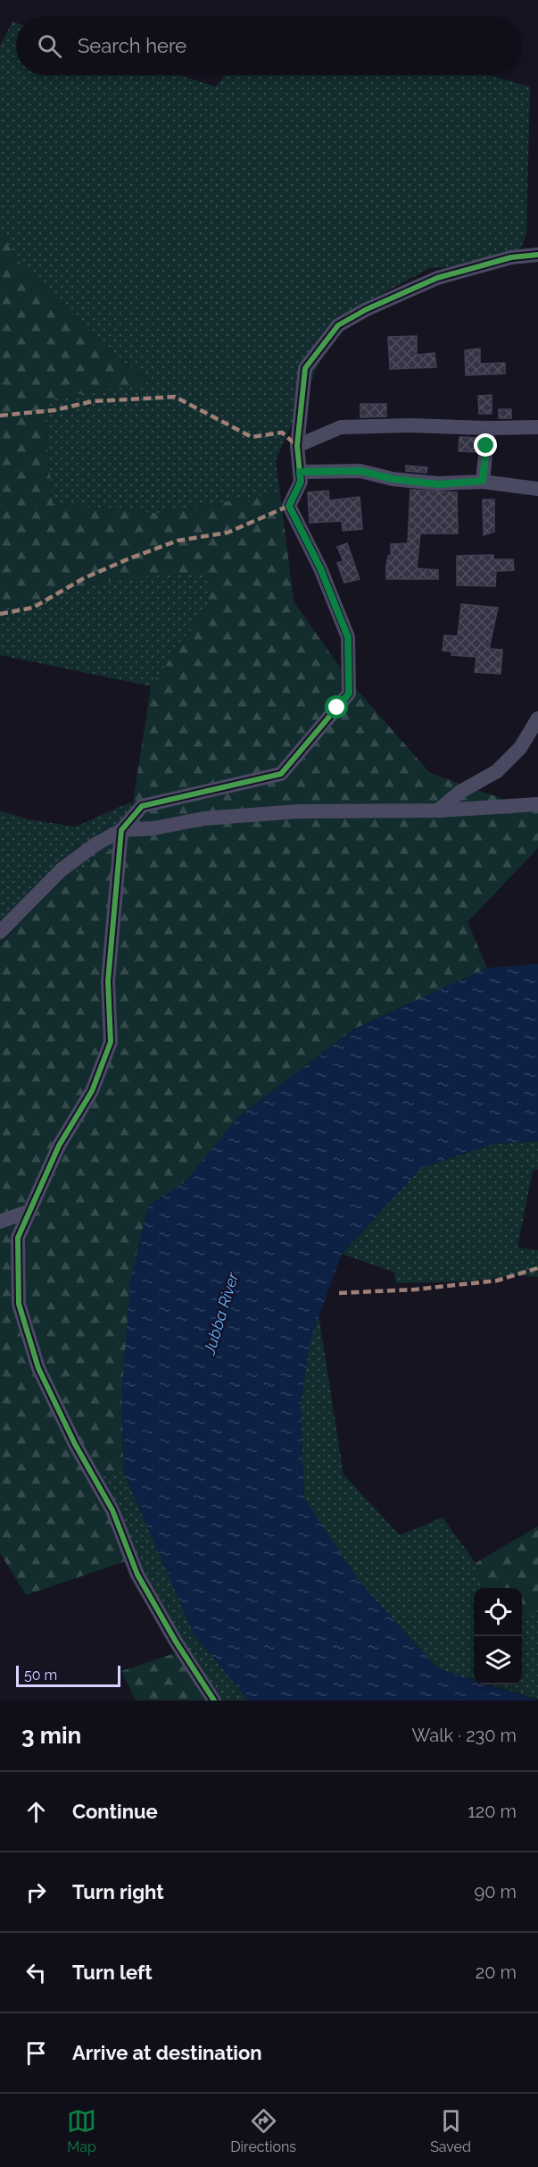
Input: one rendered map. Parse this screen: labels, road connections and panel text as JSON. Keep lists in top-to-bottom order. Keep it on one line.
{"water":["Jubba River"],"scale_bar":"50 m","page":{"search":"Search here","scale":"50 m","heading":["3 min","Walk · 230 m"],"list":[["Continue","120 m"],["Turn right","90 m"],["Turn left","20 m"],"Arrive at destination"],"nav":["Map","Directions","Saved"]}}
